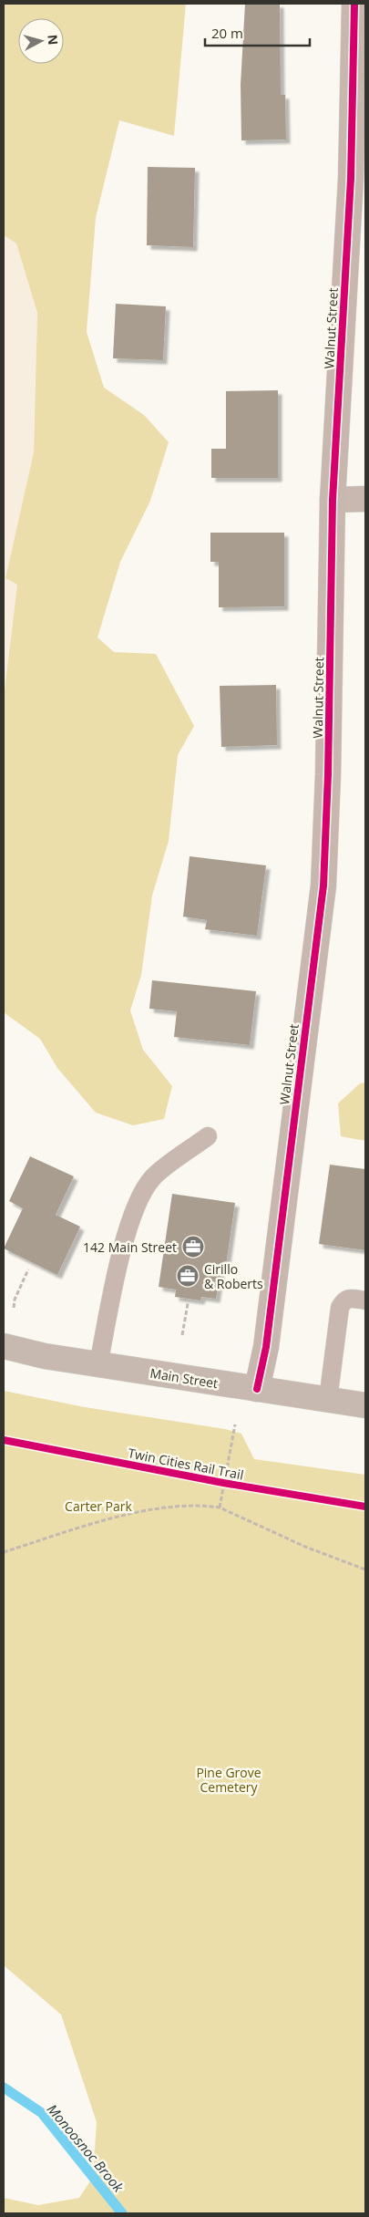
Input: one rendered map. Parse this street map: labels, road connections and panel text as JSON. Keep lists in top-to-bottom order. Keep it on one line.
{"streets":{"main road":["Main Street"],"street":["Walnut Street"],"cycle path":["Twin Cities Rail Trail"]},"crossings":[["Walnut Street","Main Street"]],"water":["Monoosnoc Brook"],"parks":["Carter Park","Pine Grove Cemetery"],"places":{"office":["142 Main Street","Cirillo & Roberts"]},"scale_bar":"20 m","north":"right"}
